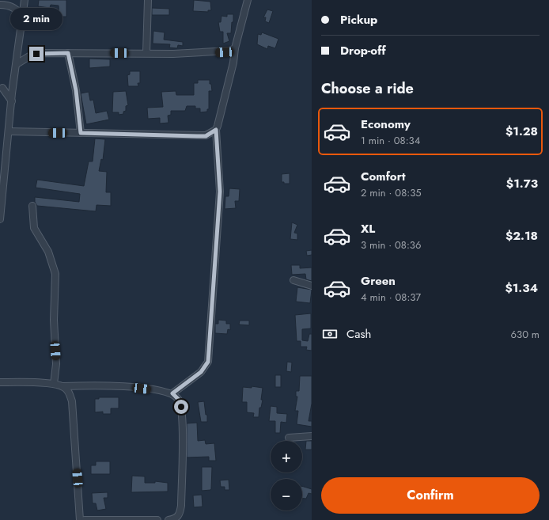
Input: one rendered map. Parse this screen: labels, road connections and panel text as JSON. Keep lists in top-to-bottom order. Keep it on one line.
{"page":{"banner":["Pickup","Drop-off"],"bubble":"2 min","heading":"Choose a ride","list":[{"name":"Economy","note":"1 min · 08:34","value":"$1.28"},{"name":"Comfort","note":"2 min · 08:35","value":"$1.73"},{"name":"XL","note":"3 min · 08:36","value":"$2.18"},{"name":"Green","note":"4 min · 08:37","value":"$1.34"}],"pay":["Cash","630 m"],"map_buttons":["+","−"],"buttons":"Confirm"}}
